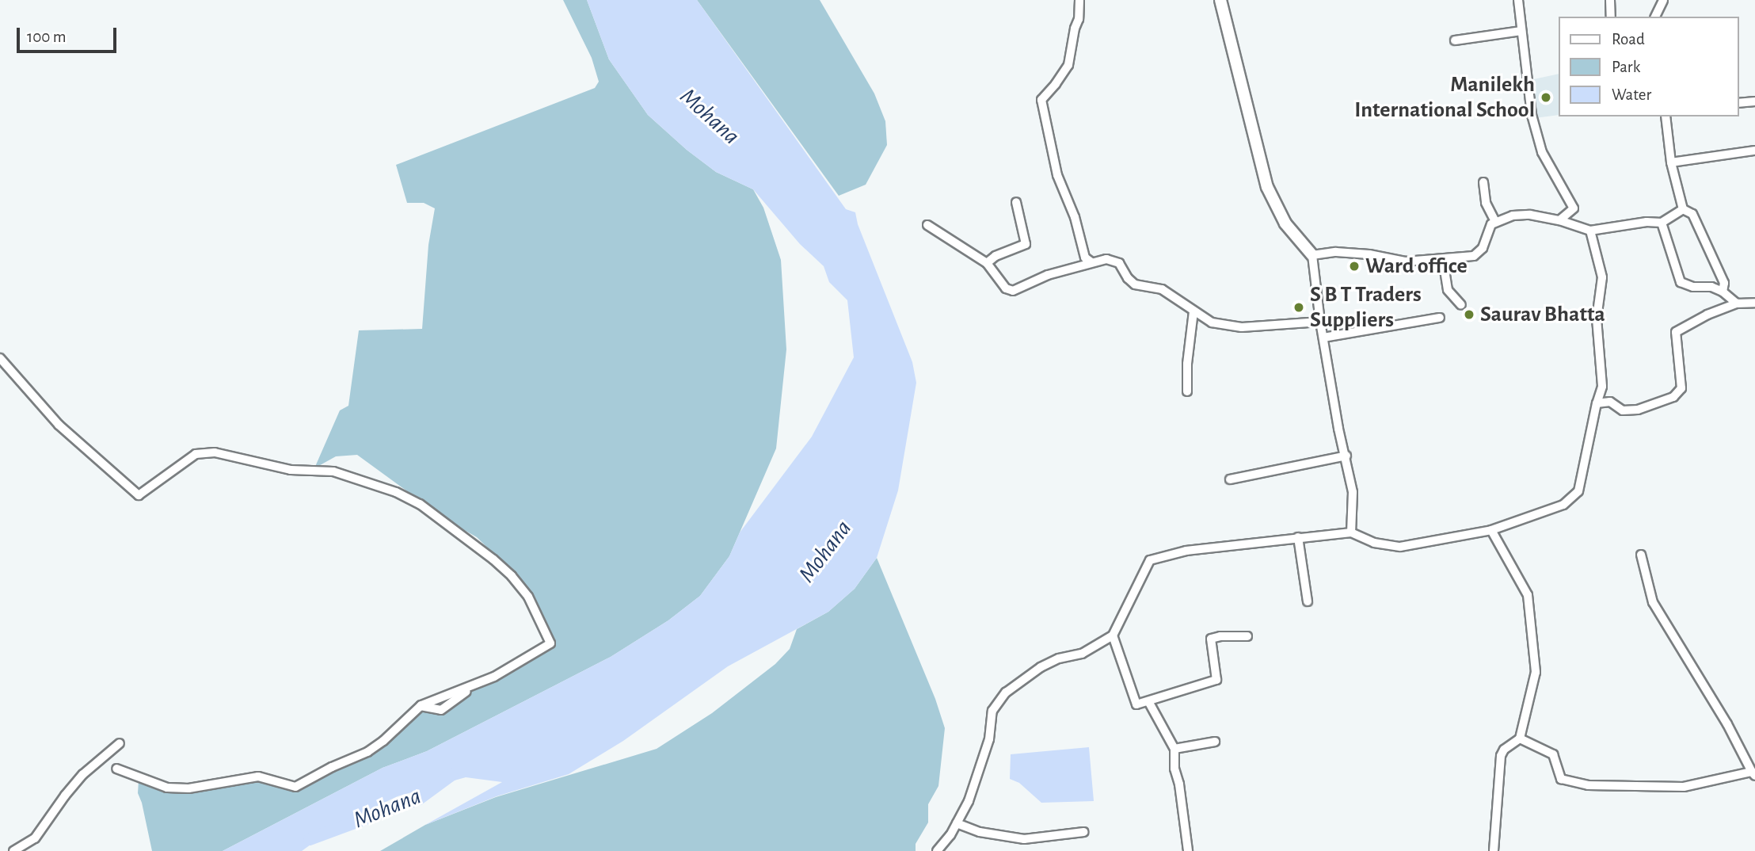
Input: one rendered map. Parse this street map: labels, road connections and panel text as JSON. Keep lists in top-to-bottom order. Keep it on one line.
{"water":["Mohana"],"places":["Manilekh International School","Ward office","S B T Traders Suppliers","Saurav Bhatta"],"legend":["Road","Park","Water"],"scale_bar":"100 m"}
